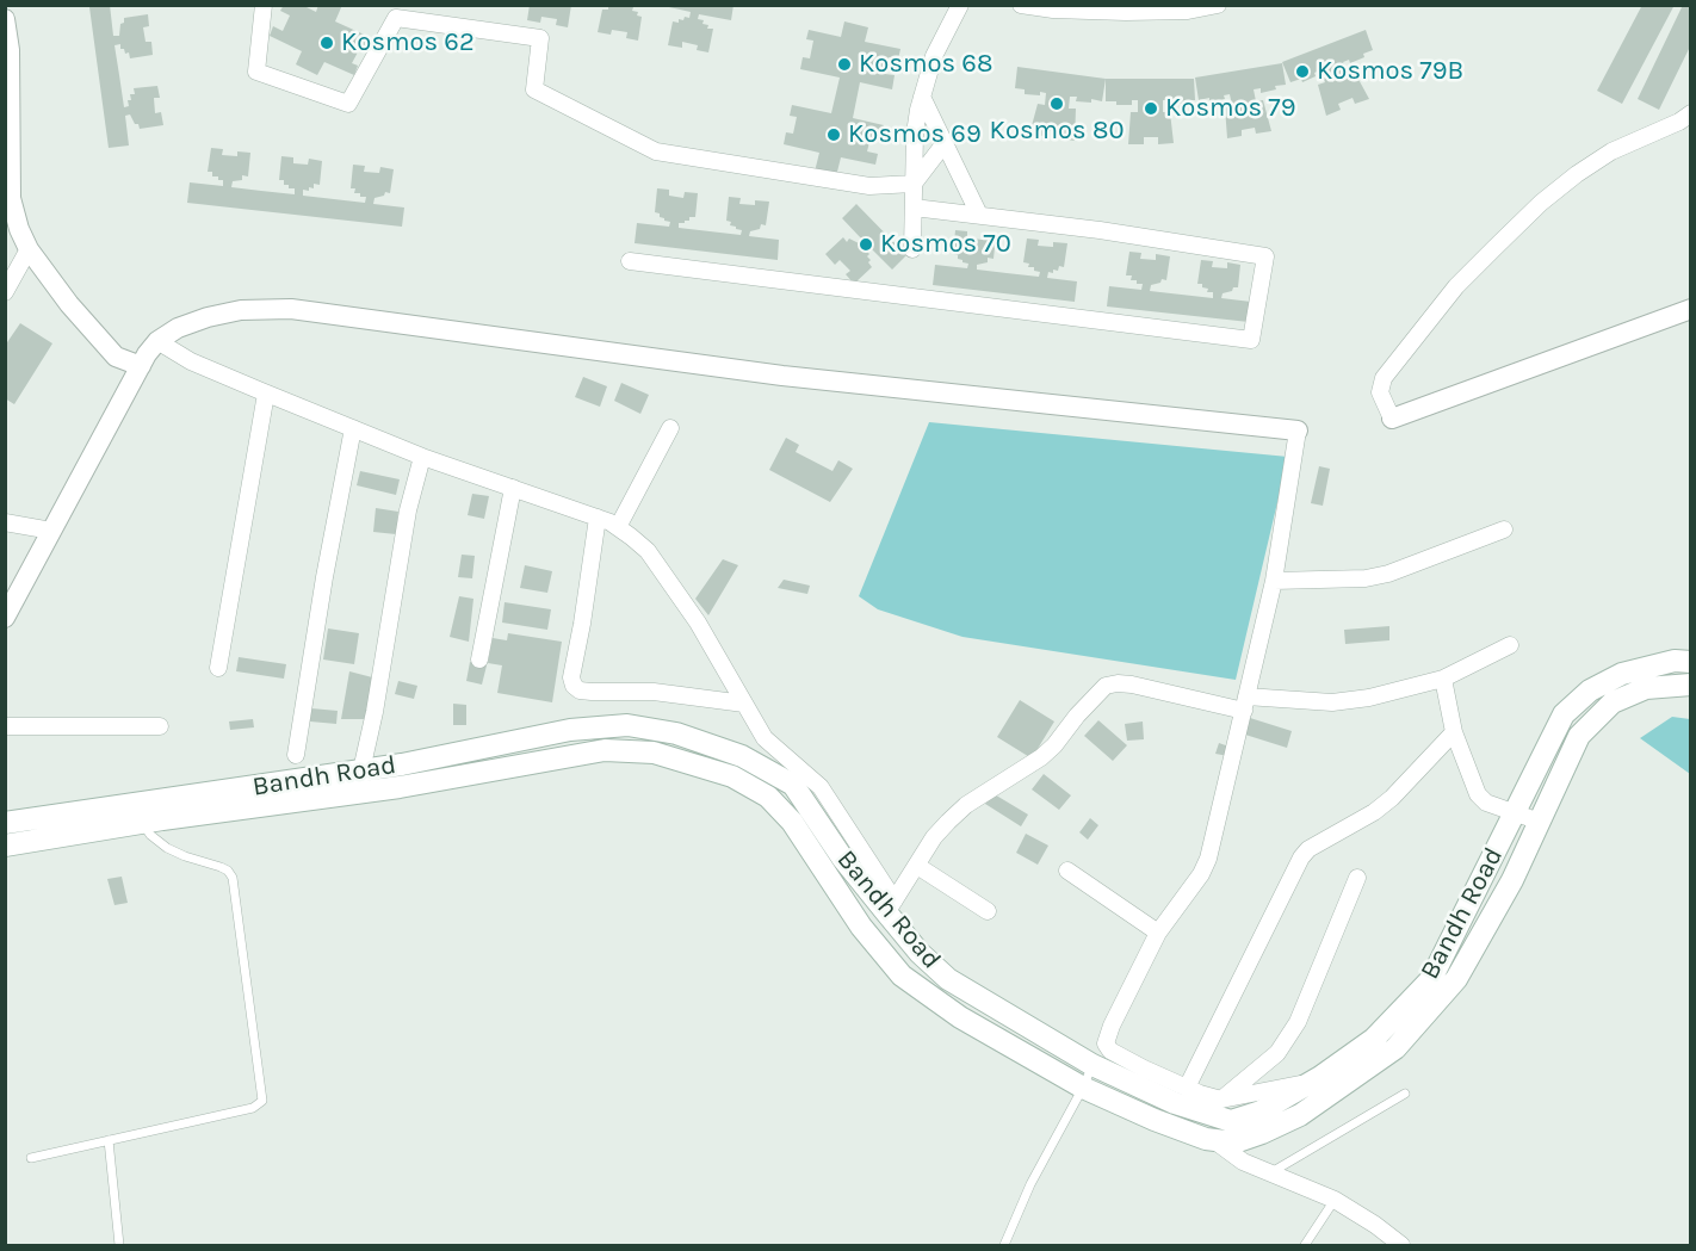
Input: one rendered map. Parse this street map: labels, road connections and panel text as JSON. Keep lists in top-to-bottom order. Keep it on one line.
{"streets":{"main road":["Bandh Road"]},"places":["Kosmos 62","Kosmos 68","Kosmos 79B","Kosmos 80","Kosmos 79","Kosmos 69","Kosmos 70"]}
